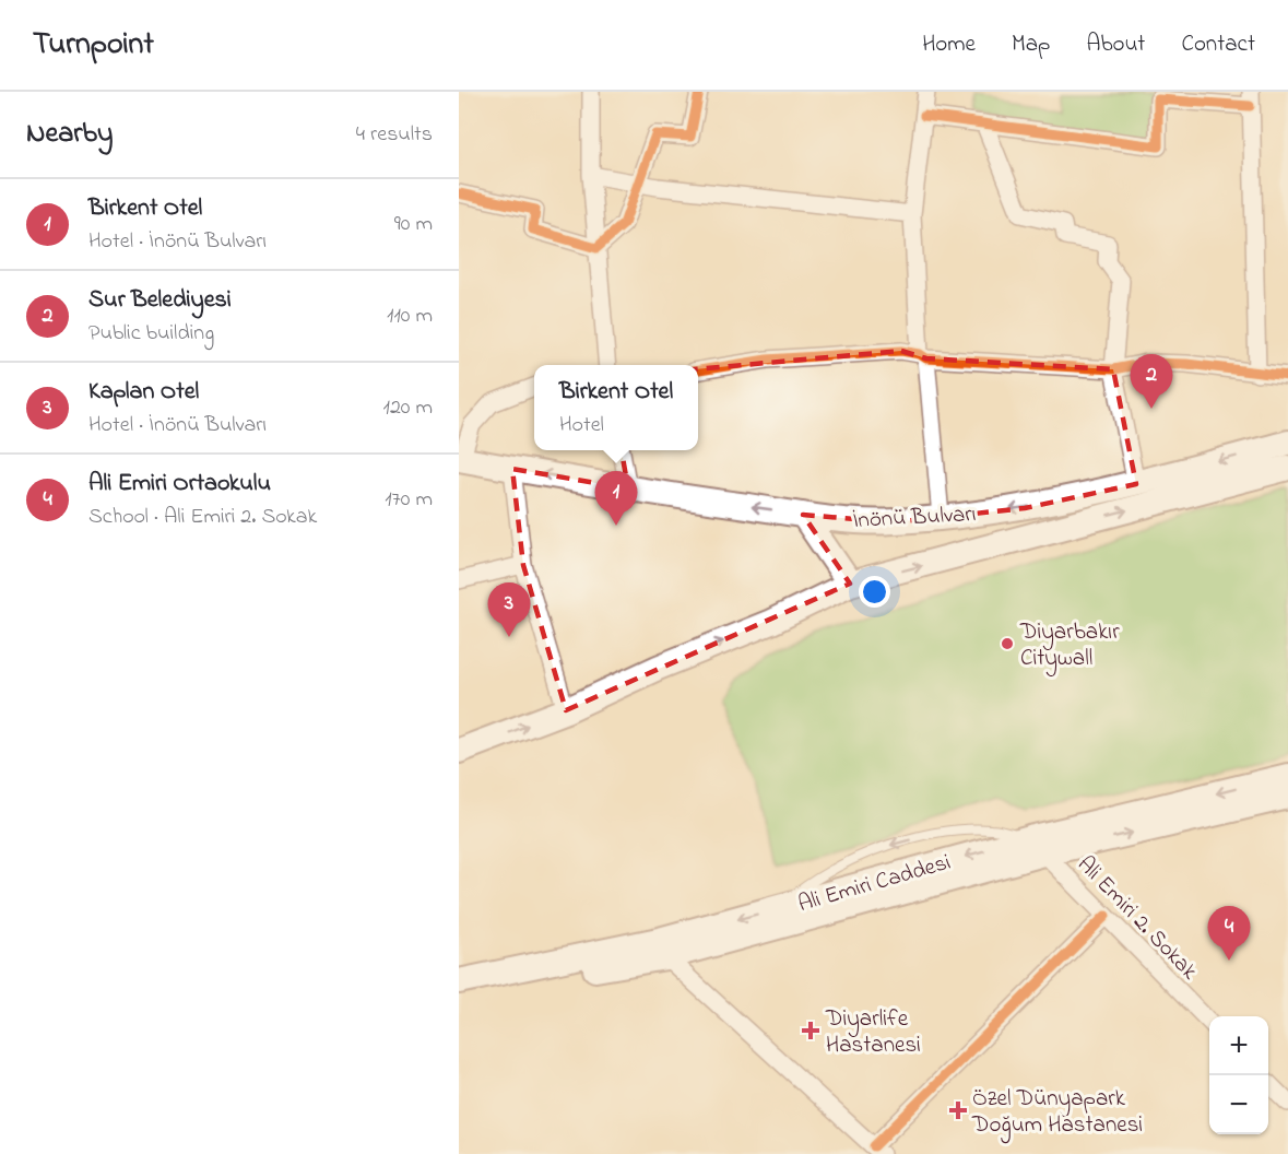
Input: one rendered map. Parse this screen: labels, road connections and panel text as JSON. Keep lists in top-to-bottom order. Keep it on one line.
{"streets":{"main road":["İnönü Bulvarı","Ali Emiri Caddesi"],"street":["Ali Emiri 2. Sokak"]},"crossings":[["Ali Emiri Caddesi","Ali Emiri 2. Sokak"]],"places":{"other":["Diyarbakır Citywall"],"health":["Diyarlife Hastanesi","Özel Dünyapark Doğum Hastanesi"]},"page":{"header":"Turnpoint","nav":["Home","Map","About","Contact"],"heading":["Nearby","4 results"],"list":[{"mark":"1","name":"Birkent Otel","note":"Hotel · İnönü Bulvarı","value":"90 m"},{"mark":"2","name":"Sur Belediyesi","note":"Public building","value":"110 m"},{"mark":"3","name":"Kaplan Otel","note":"Hotel · İnönü Bulvarı","value":"120 m"},{"mark":"4","name":"Ali Emiri Ortaokulu","note":"School · Ali Emiri 2. Sokak","value":"170 m"}],"pins":["2","1","3","4"],"popup":["Birkent Otel","Hotel"],"map_buttons":["+","−"]}}
